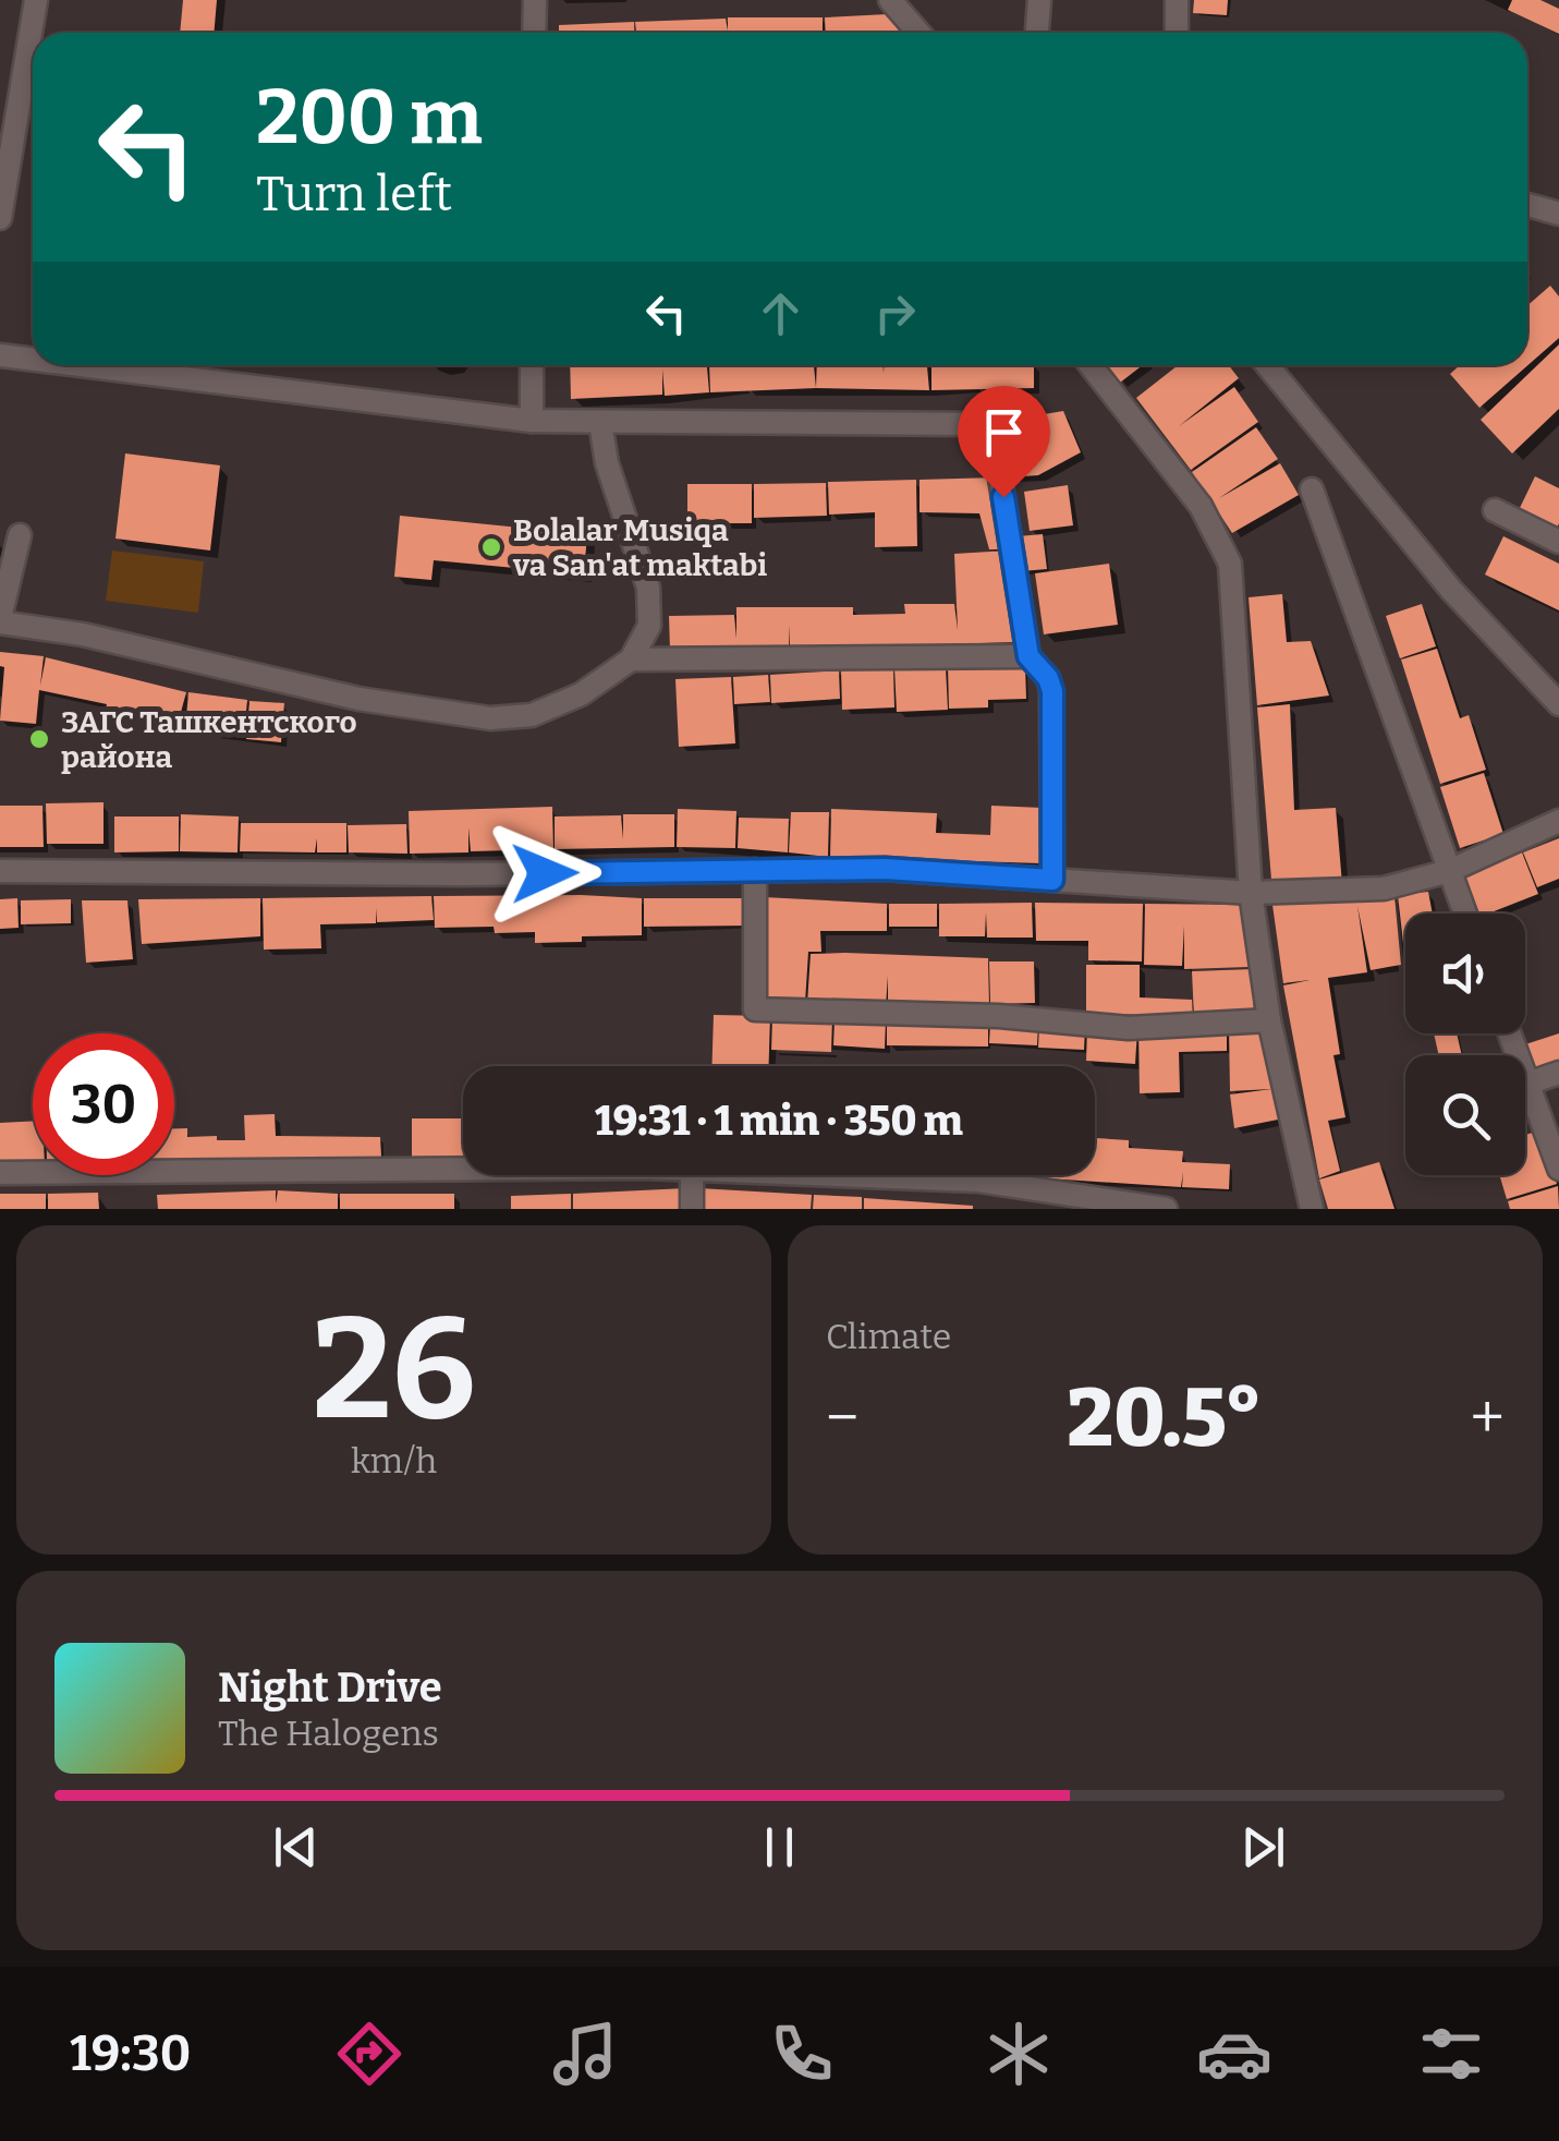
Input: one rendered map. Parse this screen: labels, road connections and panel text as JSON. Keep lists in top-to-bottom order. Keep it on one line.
{"places":["Bolalar Musiqa va San'at maktabi","ЗАГС Ташкентского района"],"page":{"turn":["200 m","Turn left"],"limit":"30","trip":"19:31 · 1 min · 350 m","tile":[["26","km/h"],"Climate"],"heat":["−","20.5°","+"],"song":["Night Drive","The Halogens"],"tabs":"19:30"}}
